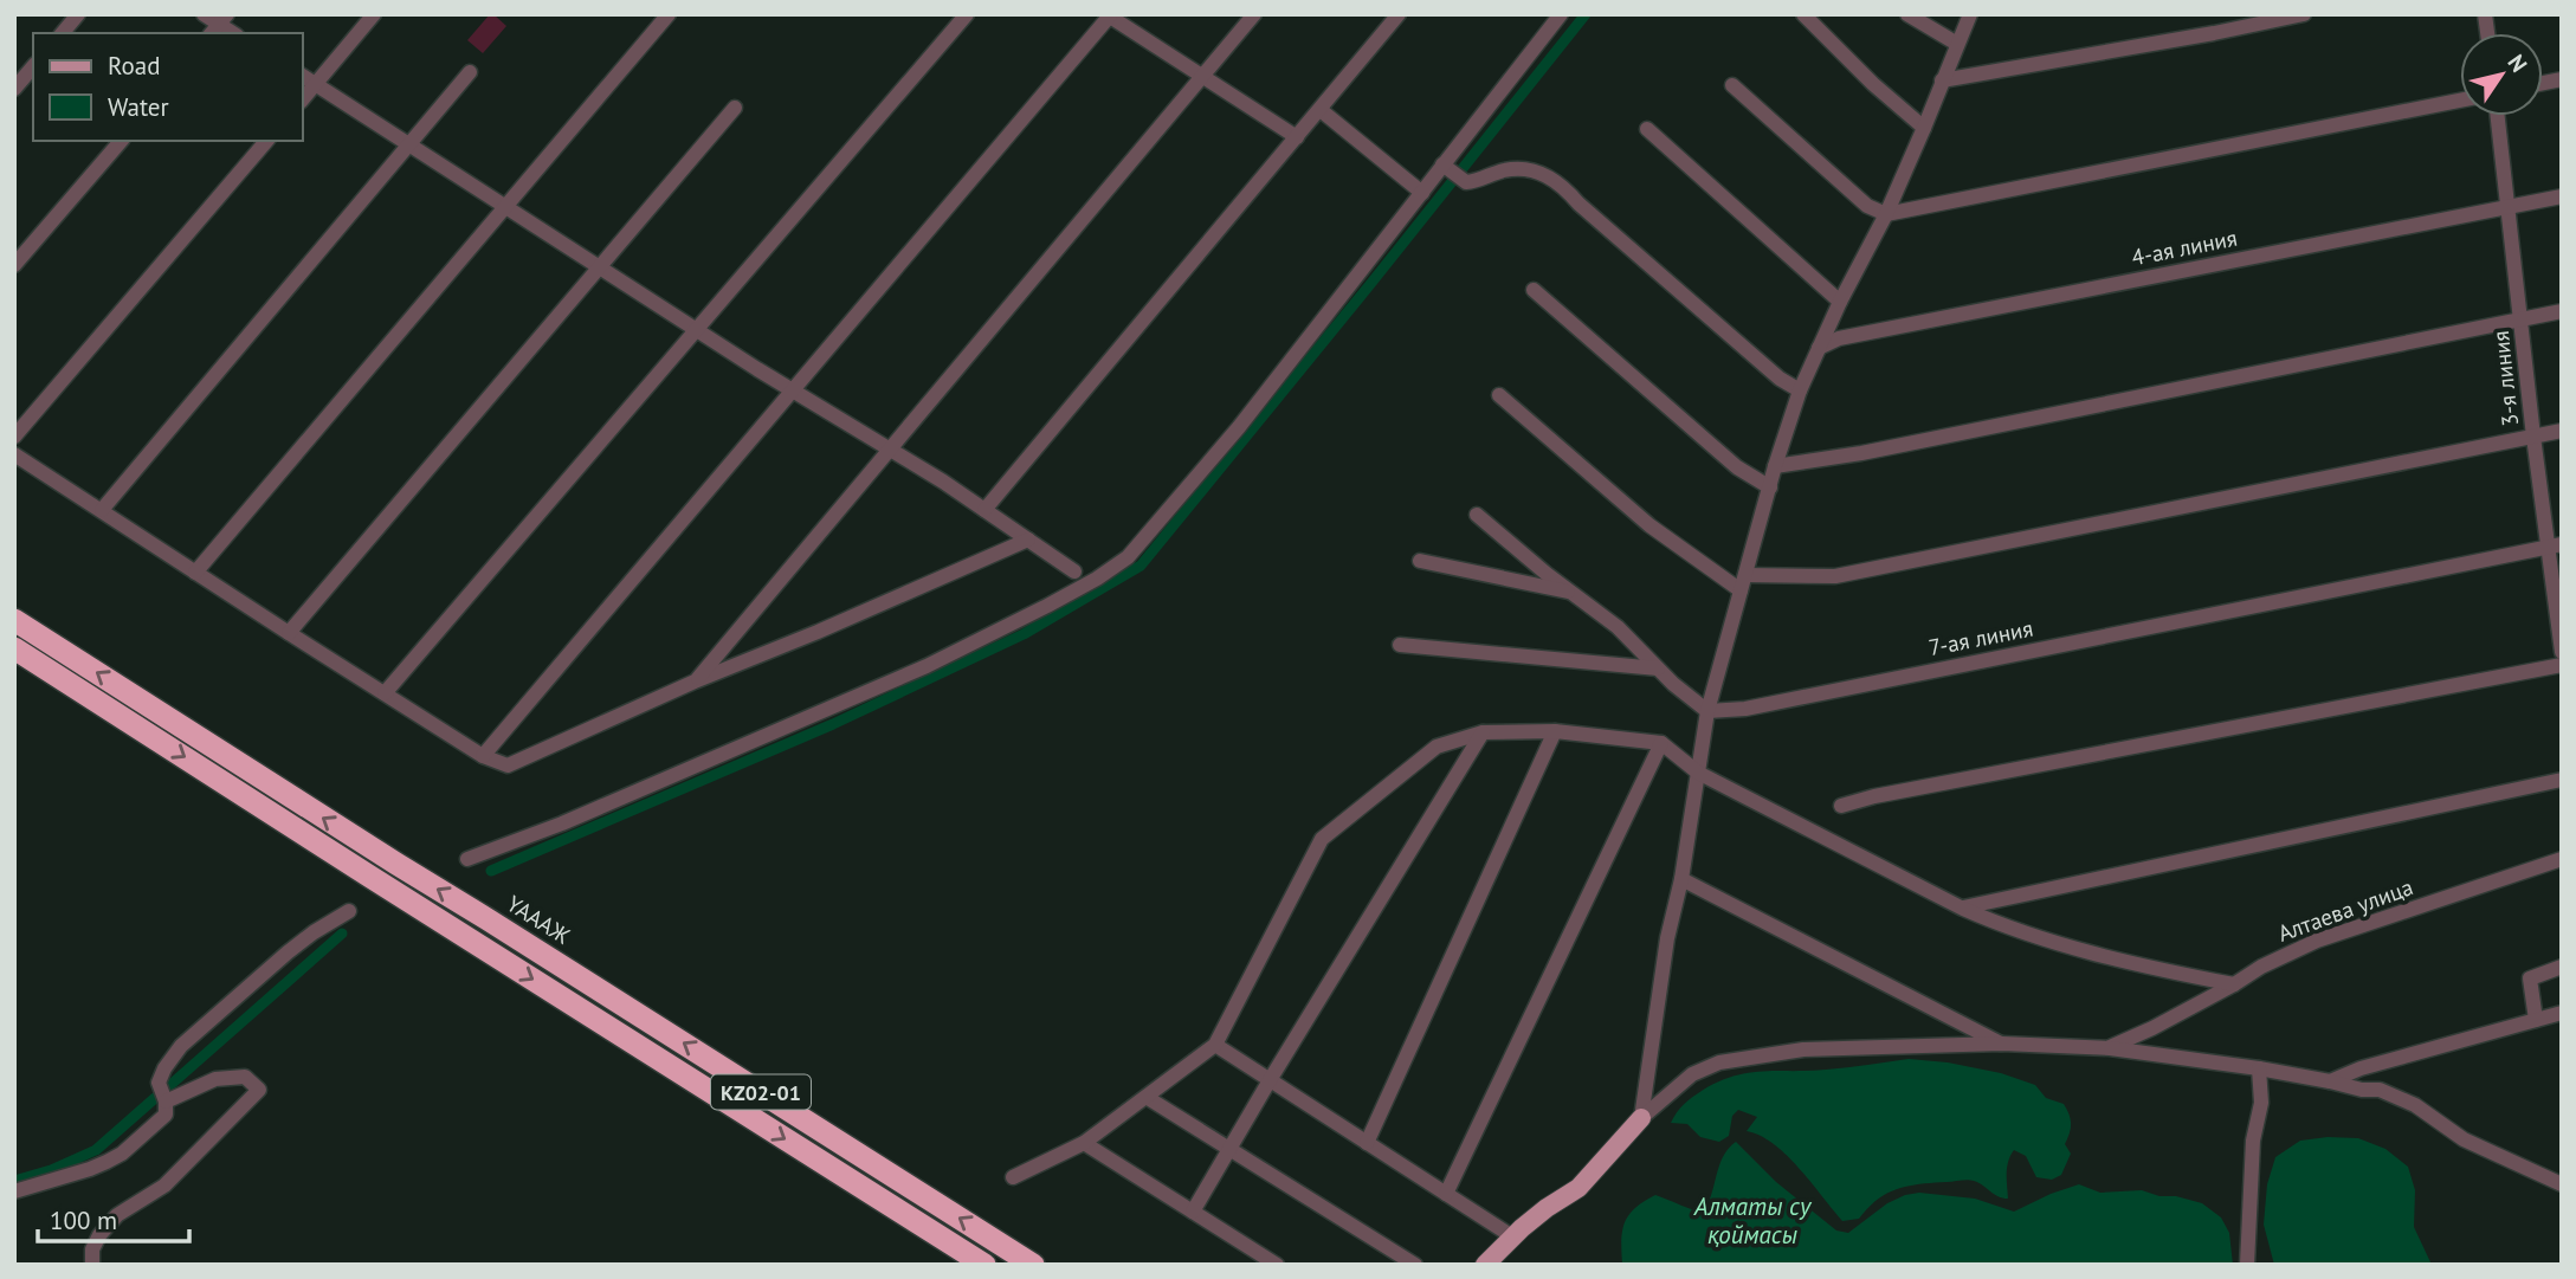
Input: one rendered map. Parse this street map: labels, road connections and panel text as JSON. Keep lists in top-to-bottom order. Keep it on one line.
{"streets":{"highway":["ҮАААЖ","KZ02-01"],"street":["4-ая линия","3-я линия","7-ая линия","Алтаева улица"]},"crossings":[["4-ая линия","3-я линия"],["3-я линия","7-ая линия"]],"water":["Алматы су қоймасы"],"legend":["Road","Water"],"scale_bar":"100 m","north":"top right"}
